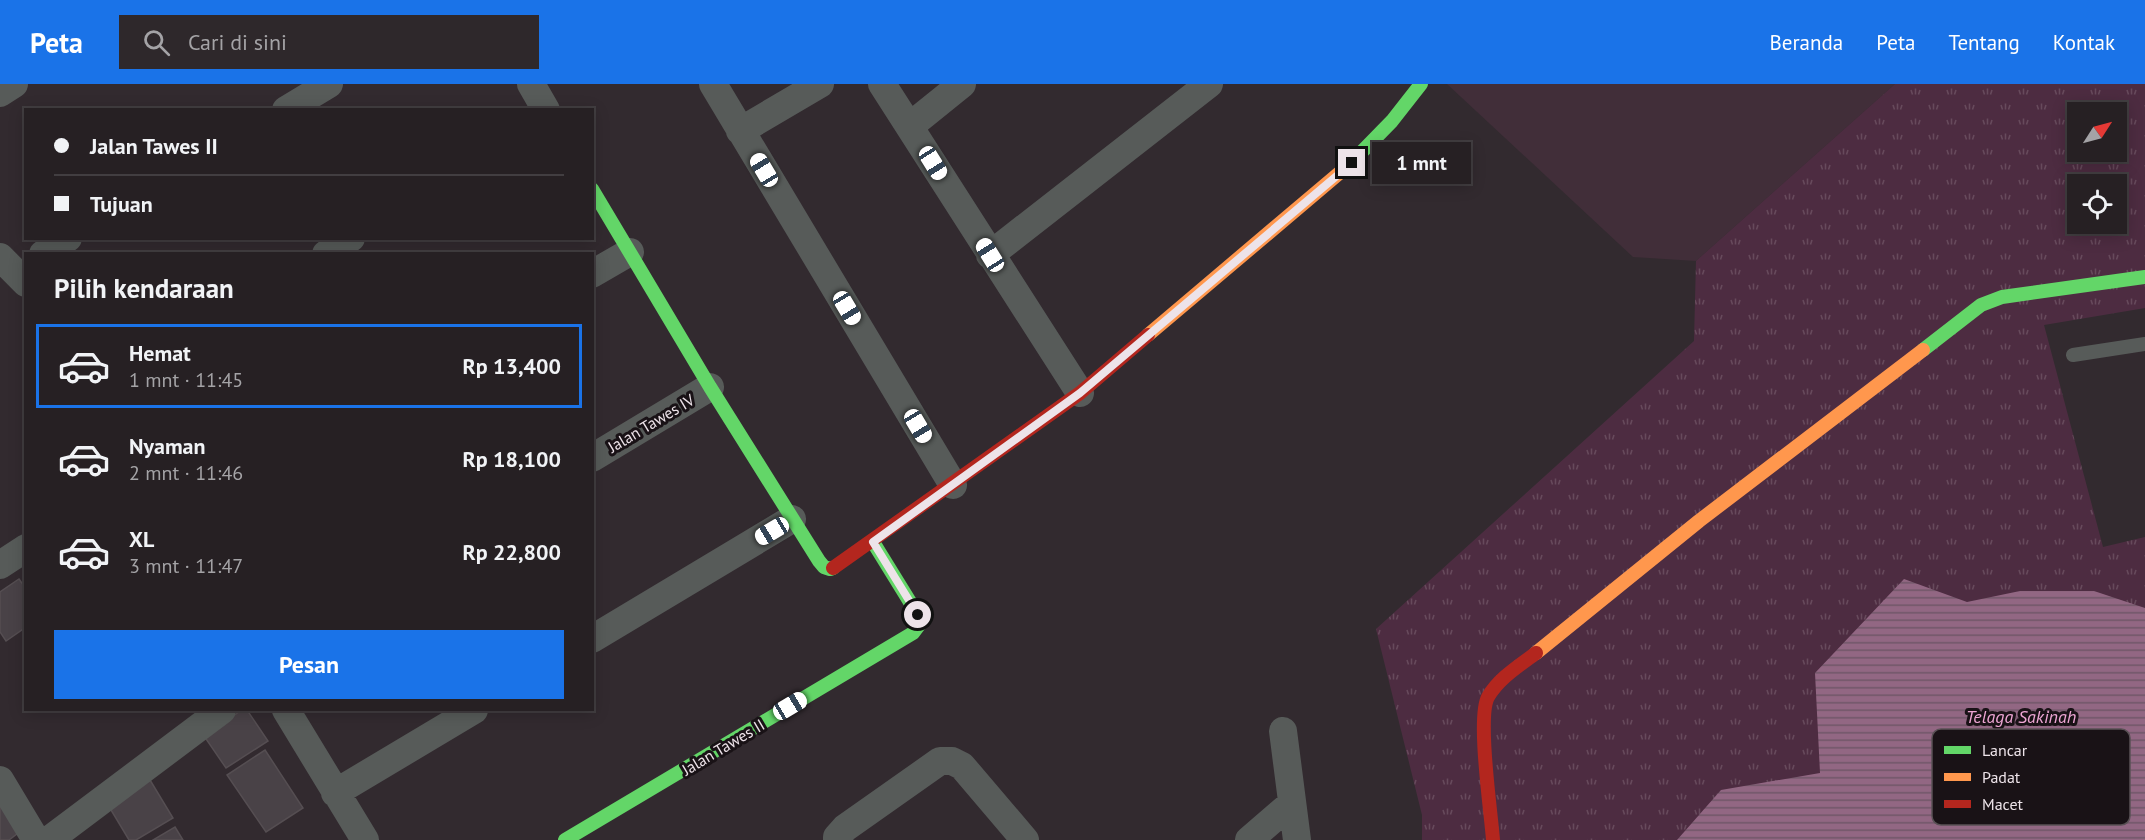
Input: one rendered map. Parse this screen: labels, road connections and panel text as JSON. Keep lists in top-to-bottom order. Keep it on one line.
{"streets":{"street":["Jalan Tawes IV","Jalan Tawes II"]},"water":["Telaga Sakinah"],"legend":["Lancar","Padat","Macet"],"north":"top right","page":{"header":"Peta","search":"Cari di sini","nav":["Beranda","Peta","Tentang","Kontak"],"banner":["Jalan Tawes II","Tujuan"],"bubble":"1 mnt","heading":"Pilih kendaraan","list":[{"name":"Hemat","note":"1 mnt · 11:45","value":"Rp 13,400"},{"name":"Nyaman","note":"2 mnt · 11:46","value":"Rp 18,100"},{"name":"XL","note":"3 mnt · 11:47","value":"Rp 22,800"}],"buttons":"Pesan"}}
